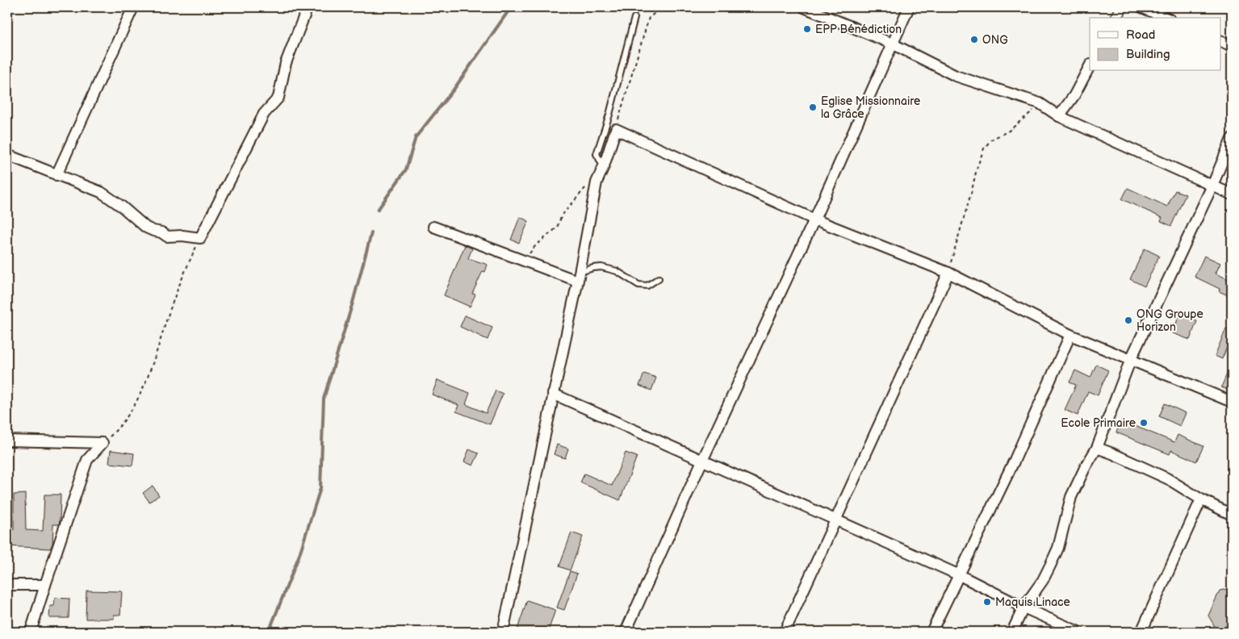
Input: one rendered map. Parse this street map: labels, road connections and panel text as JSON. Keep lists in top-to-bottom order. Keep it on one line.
{"places":["EPP Bénédiction","ONG","Eglise Missionnaire la Grâce","ONG Groupe Horizon","Ecole Primaire","Maquis Linace"],"legend":["Road","Building"]}
